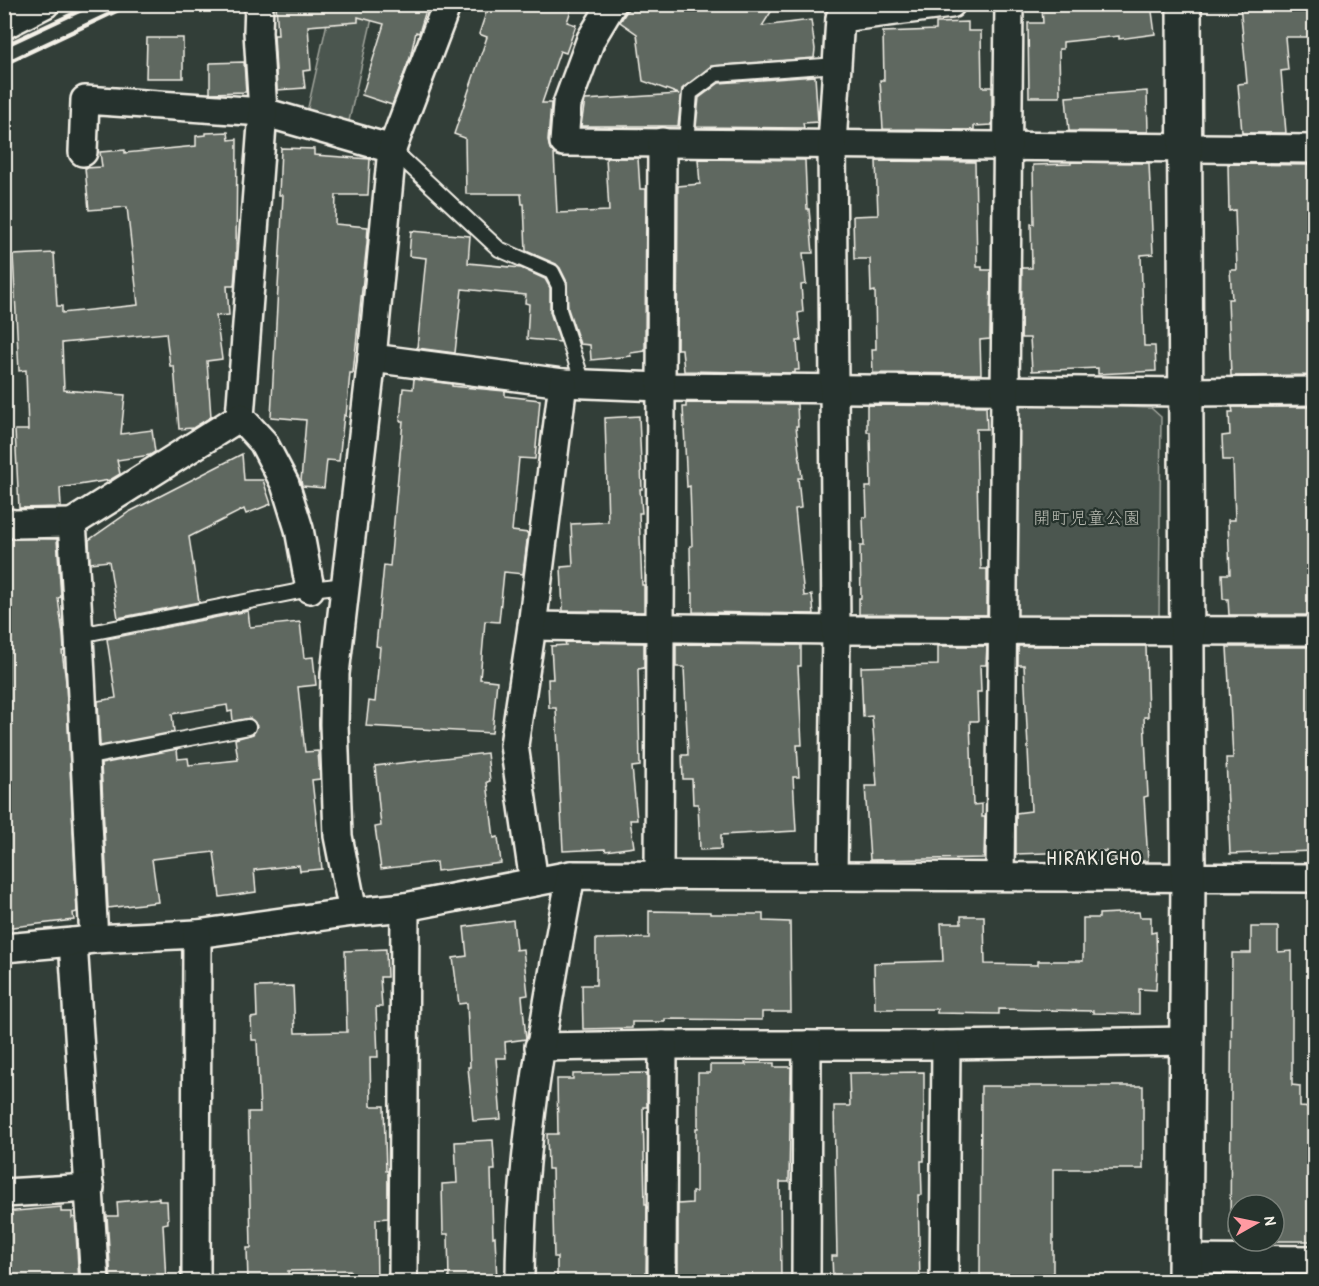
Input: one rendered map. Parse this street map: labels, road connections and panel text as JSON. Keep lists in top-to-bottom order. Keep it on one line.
{"districts":["HIRAKICHO"],"parks":["開町児童公園"],"north":"right"}
